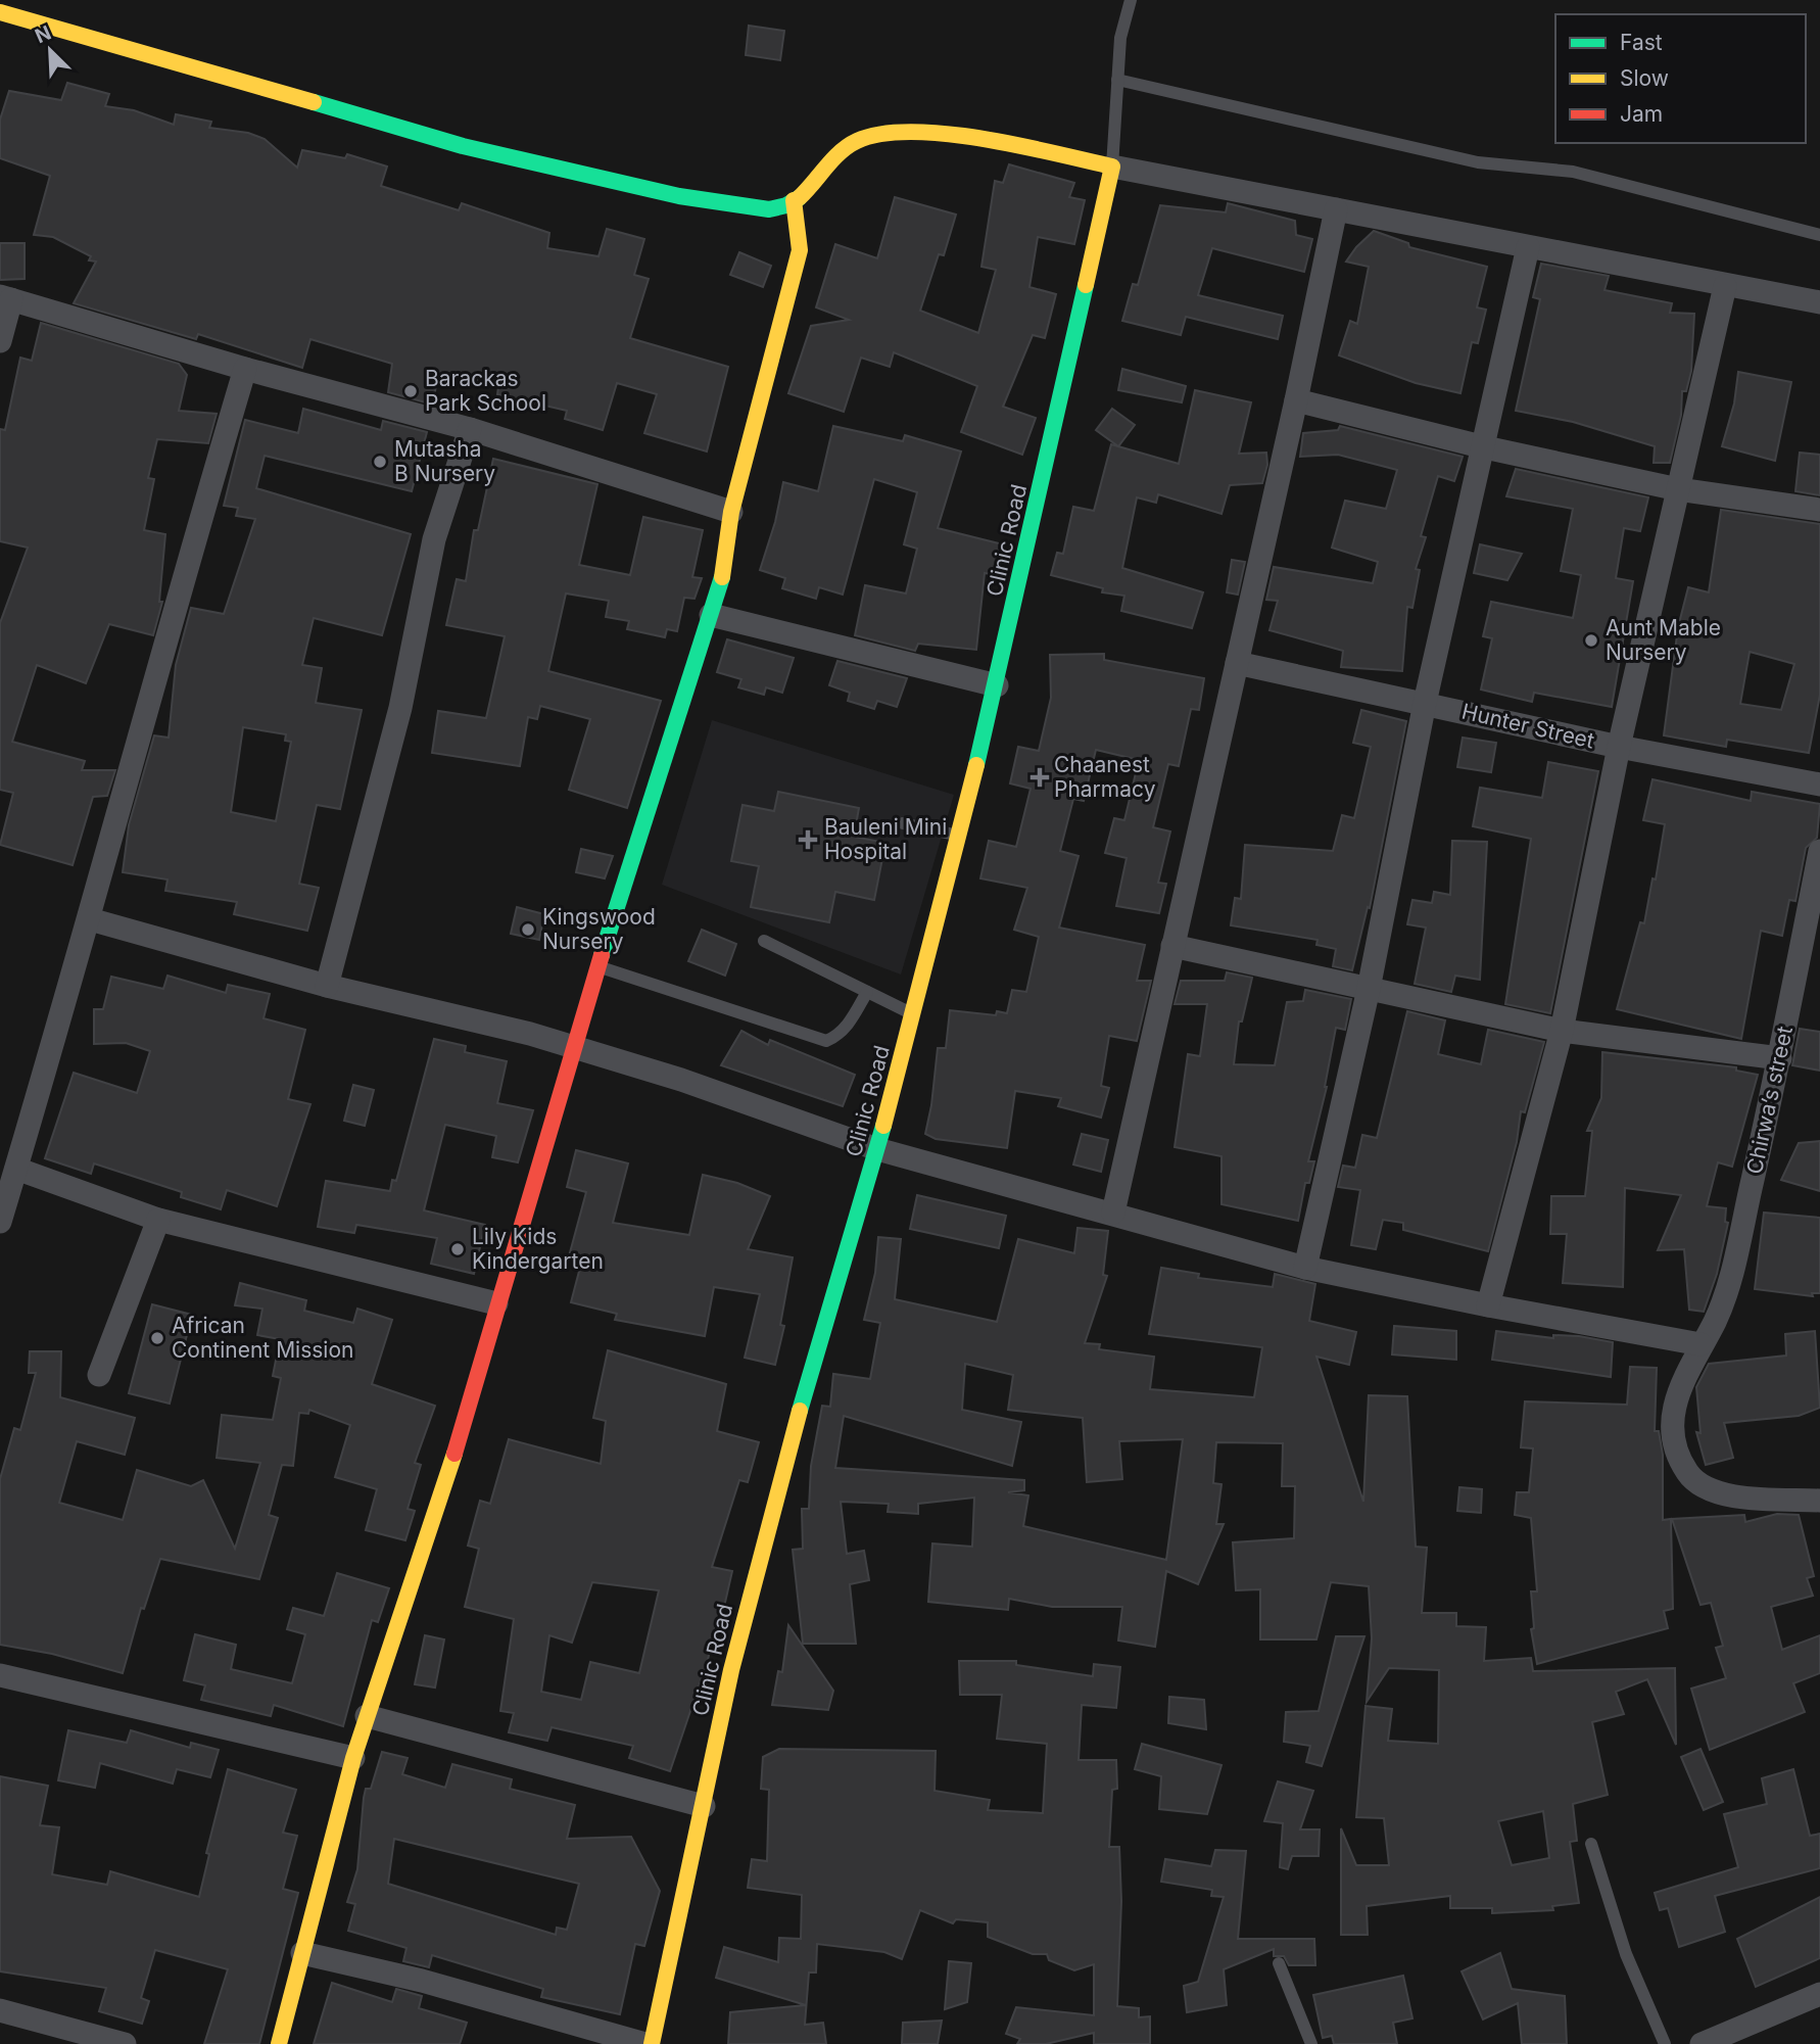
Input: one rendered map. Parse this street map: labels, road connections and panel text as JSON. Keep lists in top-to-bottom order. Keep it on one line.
{"streets":{"street":["Clinic Road","Hunter Street","Chirwa’s street"]},"places":{"other":["Barackas Park School","Mutasha B Nursery","Aunt Mable Nursery","Kingswood Nursery","Lily Kids Kindergarten","African Continent Mission"],"health":["Chaanest Pharmacy","Bauleni Mini Hospital"]},"legend":["Fast","Slow","Jam"],"north":"top left"}
